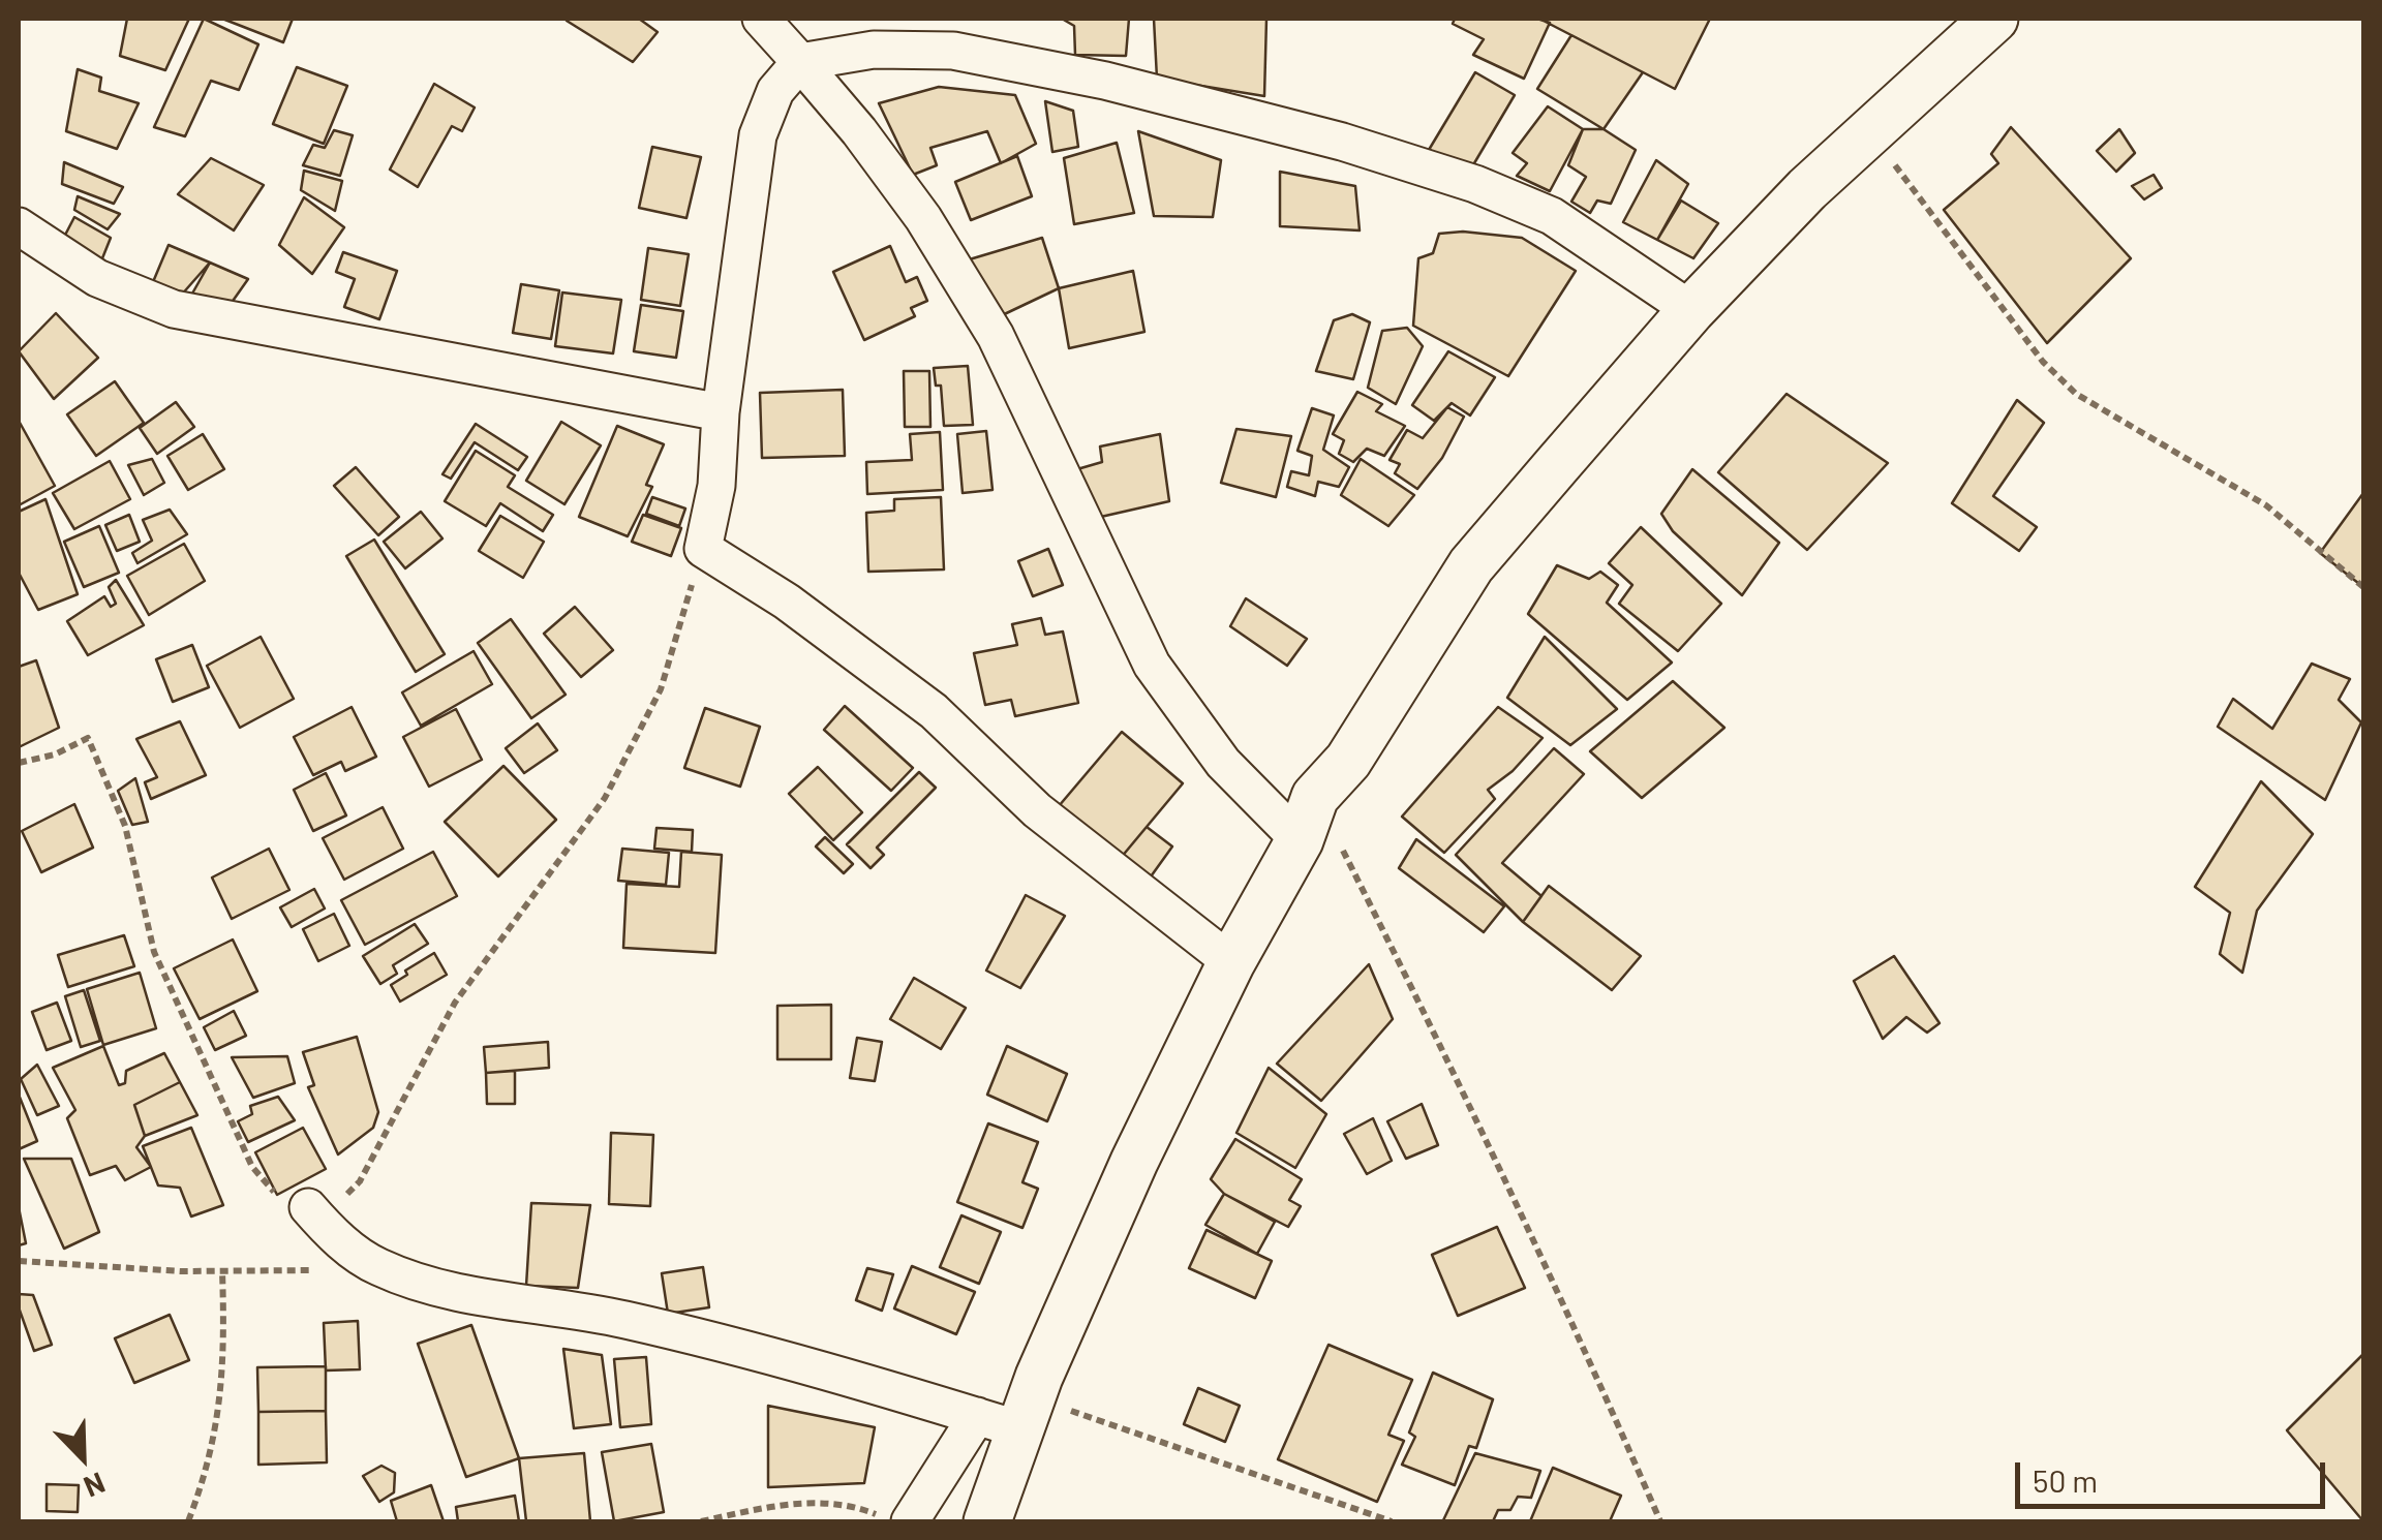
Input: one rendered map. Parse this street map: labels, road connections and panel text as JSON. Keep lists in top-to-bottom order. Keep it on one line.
{"scale_bar":"50 m","north":"bottom right"}
